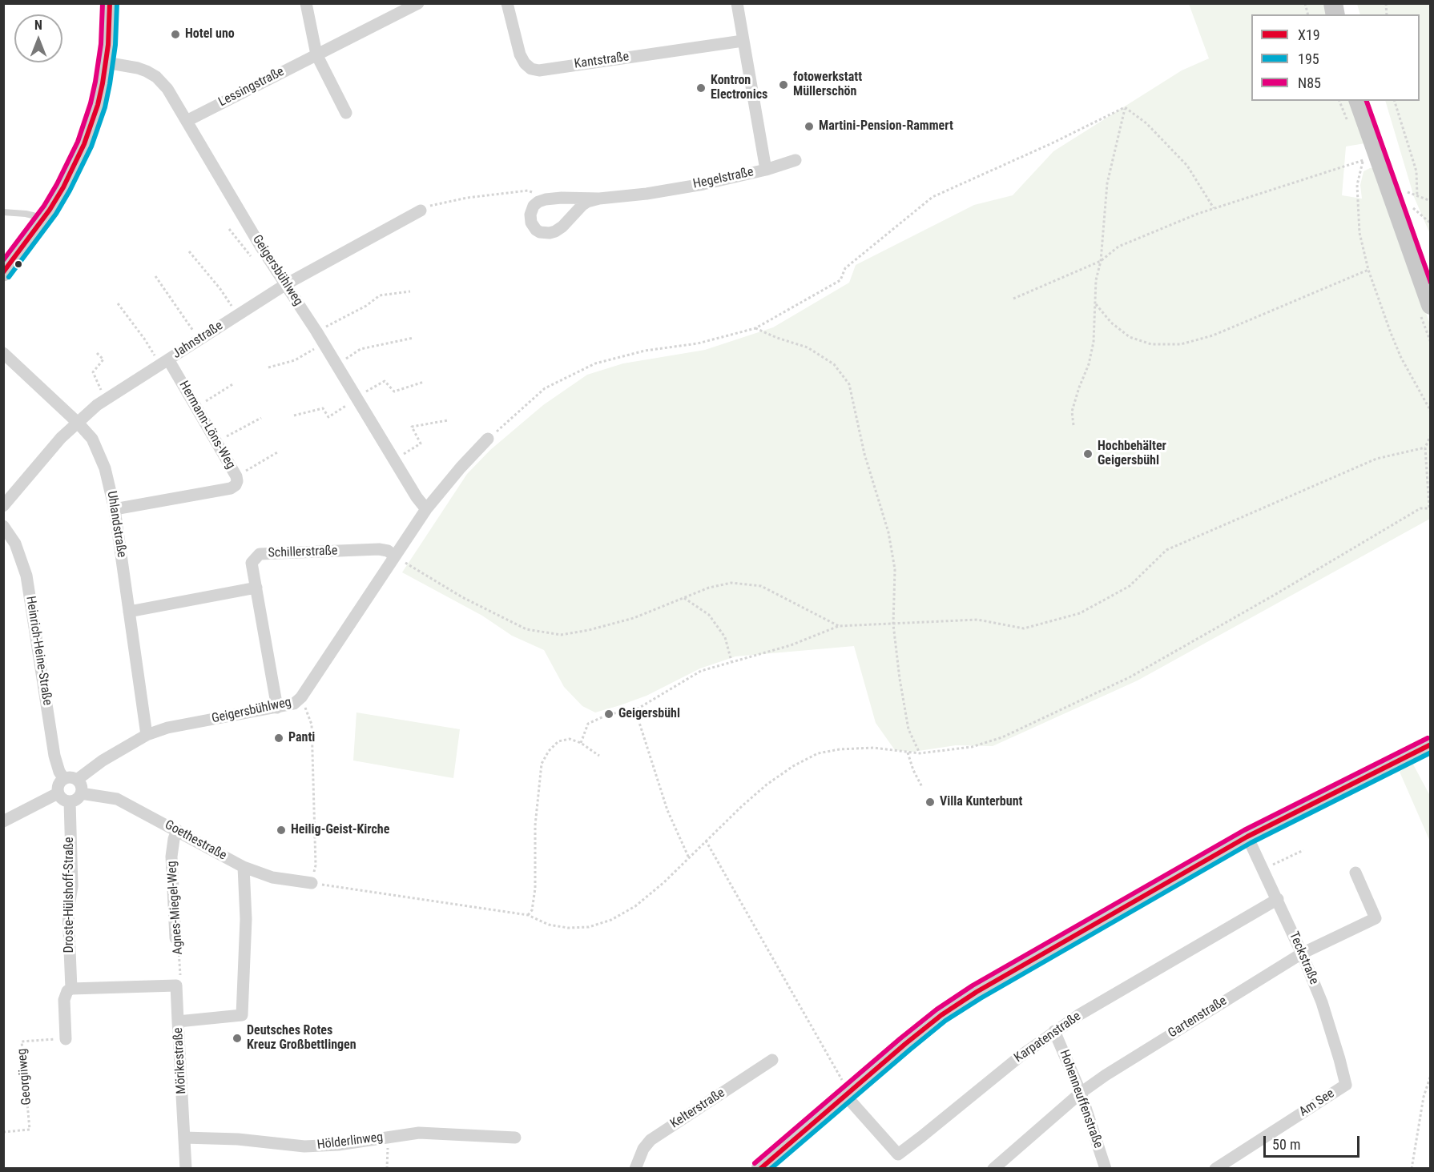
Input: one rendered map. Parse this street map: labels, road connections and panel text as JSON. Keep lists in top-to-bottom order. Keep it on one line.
{"streets":{"street":["Kantstraße","Lessingstraße","Hegelstraße","Geigersbühlweg","Jahnstraße","Hermann-Löns-Weg","Uhlandstraße","Schillerstraße","Heinrich-Heine-Straße","Goethestraße","Droste-Hülshoff-Straße","Agnes-Miegel-Weg","Teckstraße","Gartenstraße","Karpatenstraße","Mörikestraße","Hohenneuffenstraße","Am See","Kelterstraße","Hölderlinweg"],"path":["Georgiiweg"]},"crossings":[["Kantstraße","Hegelstraße"],["Lessingstraße","Geigersbühlweg"],["Geigersbühlweg","Jahnstraße"],["Geigersbühlweg","Uhlandstraße"],["Geigersbühlweg","Schillerstraße"],["Geigersbühlweg","Heinrich-Heine-Straße"],["Geigersbühlweg","Goethestraße"],["Geigersbühlweg","Droste-Hülshoff-Straße"],["Jahnstraße","Hermann-Löns-Weg"],["Jahnstraße","Uhlandstraße"],["Hermann-Löns-Weg","Uhlandstraße"],["Heinrich-Heine-Straße","Goethestraße"],["Heinrich-Heine-Straße","Droste-Hülshoff-Straße"],["Goethestraße","Droste-Hülshoff-Straße"],["Goethestraße","Agnes-Miegel-Weg"],["Goethestraße","Mörikestraße"],["Droste-Hülshoff-Straße","Georgiiweg"],["Teckstraße","Gartenstraße"],["Teckstraße","Karpatenstraße"],["Teckstraße","Am See"],["Gartenstraße","Hohenneuffenstraße"],["Karpatenstraße","Hohenneuffenstraße"],["Mörikestraße","Hölderlinweg"]],"places":["Hotel uno","fotowerkstatt Müllerschön","Kontron Electronics","Martini-Pension-Rammert","Hochbehälter Geigersbühl","Geigersbühl","Panti","Villa Kunterbunt","Heilig-Geist-Kirche","Deutsches Rotes Kreuz Großbettlingen"],"lines":["transit line X19","transit line 195","transit line N85"],"legend":["X19","195","N85"],"scale_bar":"50 m","north":"top"}
